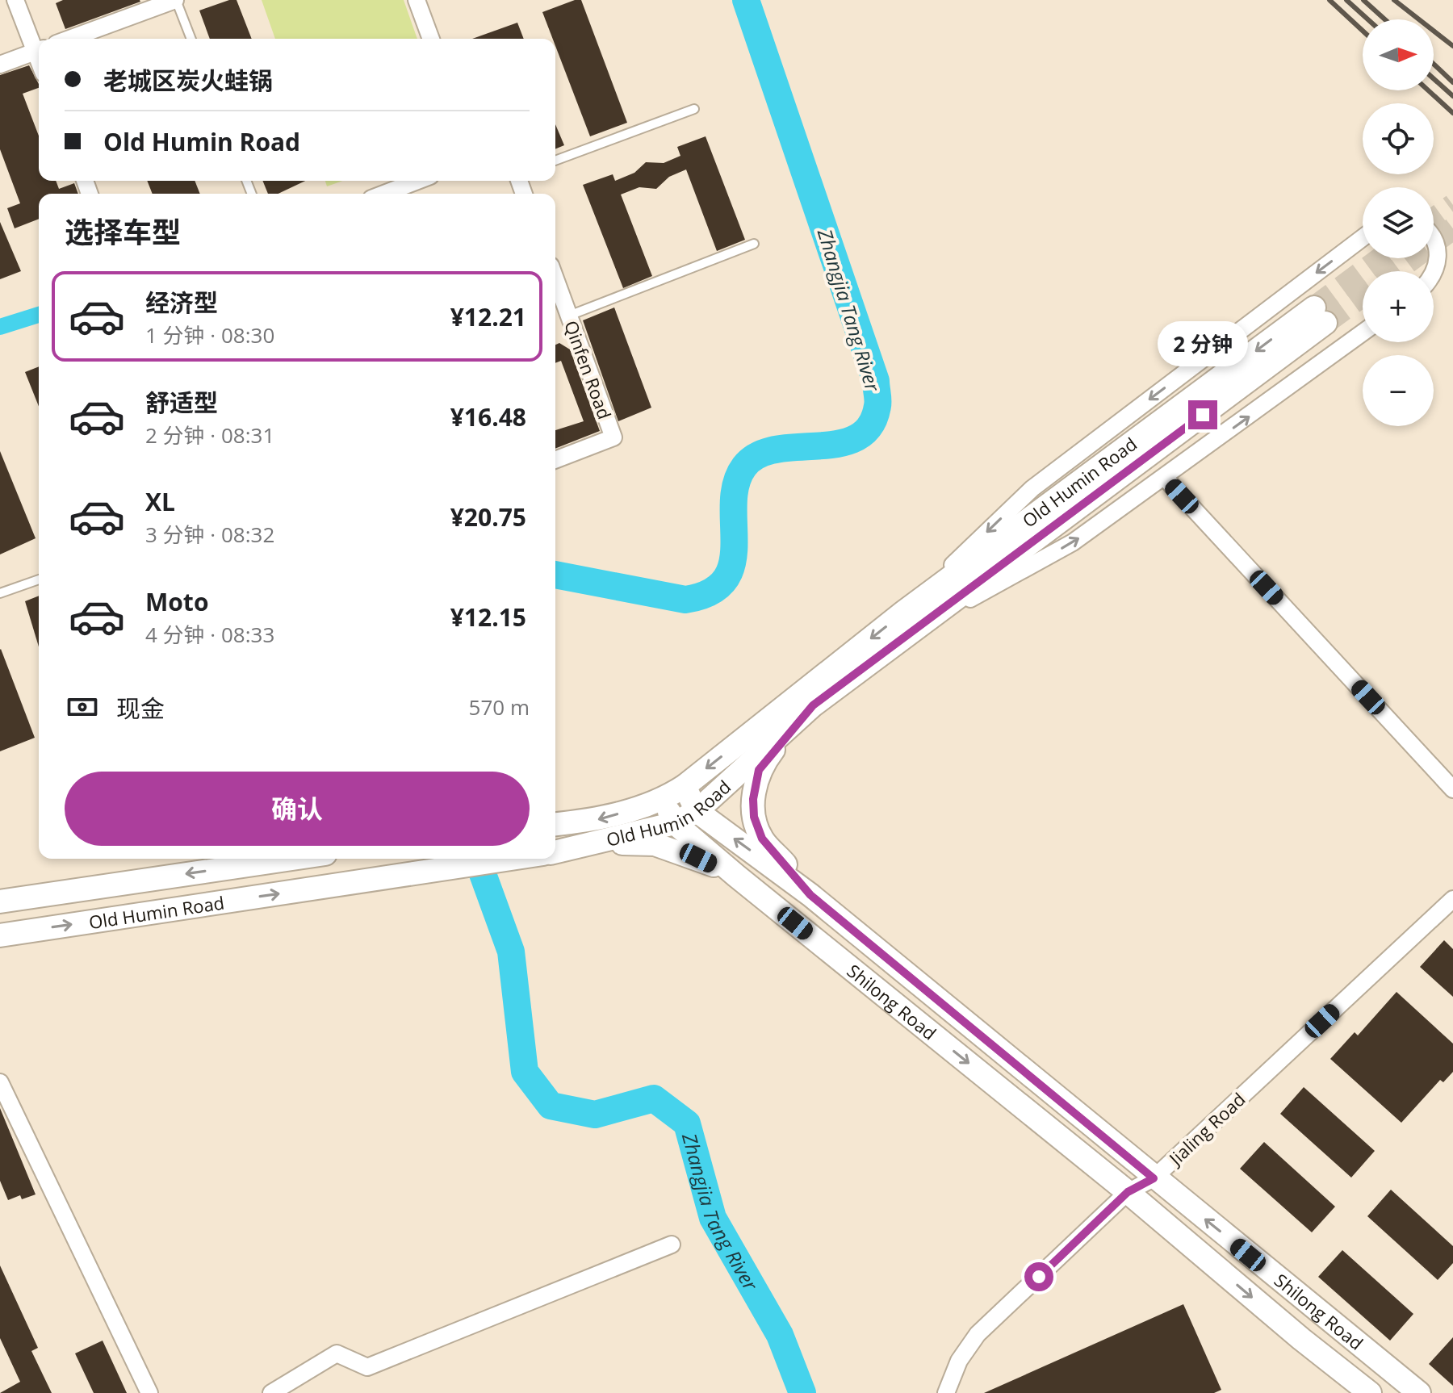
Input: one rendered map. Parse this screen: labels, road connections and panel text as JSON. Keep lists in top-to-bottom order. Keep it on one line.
{"streets":{"main road":["Old Humin Road","Shilong Road"],"street":["Qinfen Road","Jialing Road"]},"crossings":[["Old Humin Road","Shilong Road"],["Shilong Road","Jialing Road"]],"water":["Zhangjia Tang River"],"north":"right","page":{"map_buttons":["+","−"],"banner":["老城区炭火蛙锅","Old Humin Road"],"heading":"选择车型","list":[{"name":"经济型","note":"1 分钟 · 08:30","value":"¥12.21"},{"name":"舒适型","note":"2 分钟 · 08:31","value":"¥16.48"},{"name":"XL","note":"3 分钟 · 08:32","value":"¥20.75"},{"name":"Moto","note":"4 分钟 · 08:33","value":"¥12.15"}],"bubble":"2 分钟","pay":["现金","570 m"],"buttons":"确认"}}
